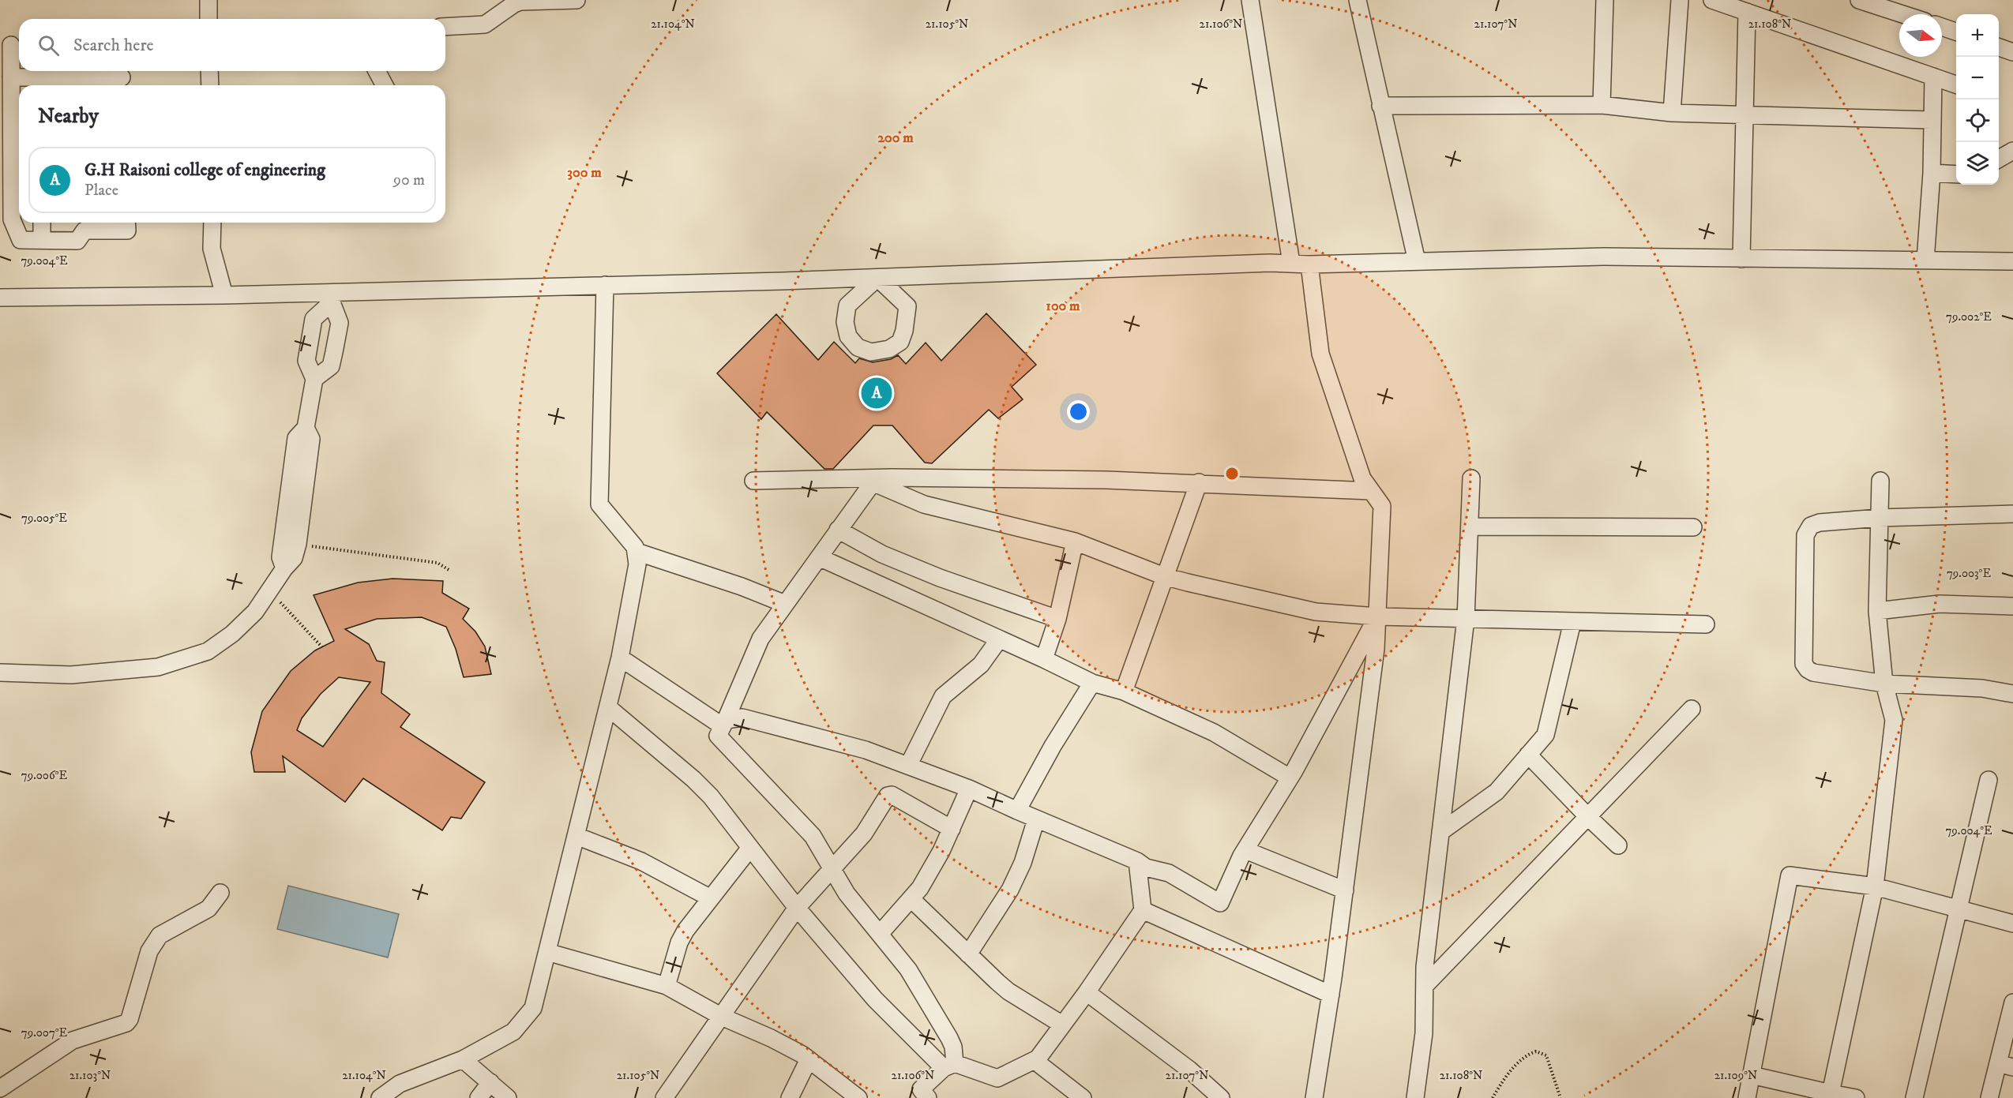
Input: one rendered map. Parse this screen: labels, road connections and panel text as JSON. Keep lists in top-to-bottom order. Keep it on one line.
{"north":"right","page":{"map_buttons":["+","−"],"search":"Search here","heading":"Nearby","list":[{"mark":"A","name":"G.H Raisoni college of engineering","note":"Place","value":"90 m"}],"pins":"A"},"coordinates":["21.104°N","21.105°N","21.106°N","21.107°N","21.108°N","79.004°E","79.002°E","79.005°E","79.003°E","79.006°E","79.007°E","21.103°N","21.109°N"],"rings":["200 m","300 m","100 m"]}
